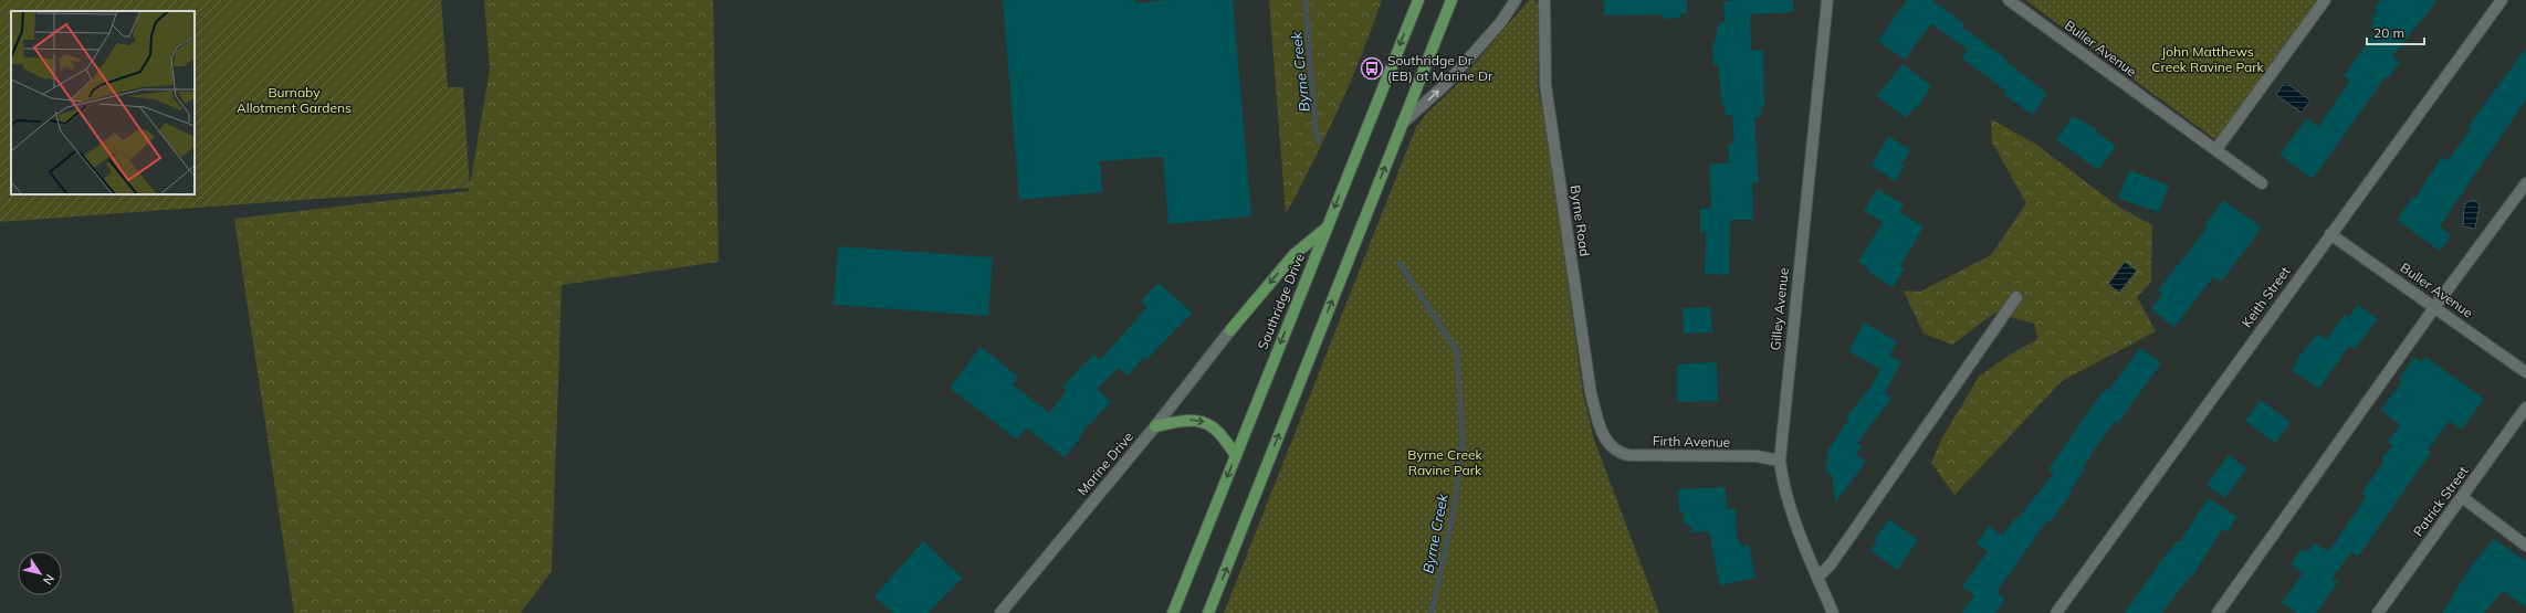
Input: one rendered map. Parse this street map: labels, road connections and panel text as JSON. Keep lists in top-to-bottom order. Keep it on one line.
{"streets":{"main road":["Southridge Drive"],"street":["Buller Avenue","Byrne Road","Keith Street","Gilley Avenue","Firth Avenue","Marine Drive","Patrick Street"]},"crossings":[["Buller Avenue","Keith Street"],["Byrne Road","Firth Avenue"],["Gilley Avenue","Firth Avenue"]],"water":["Byrne Creek"],"parks":["John Matthews Creek Ravine Park","Burnaby Allotment Gardens","Byrne Creek Ravine Park"],"places":{"bus stop":["Southridge Dr (EB) at Marine Dr"]},"scale_bar":"20 m","north":"bottom right"}
